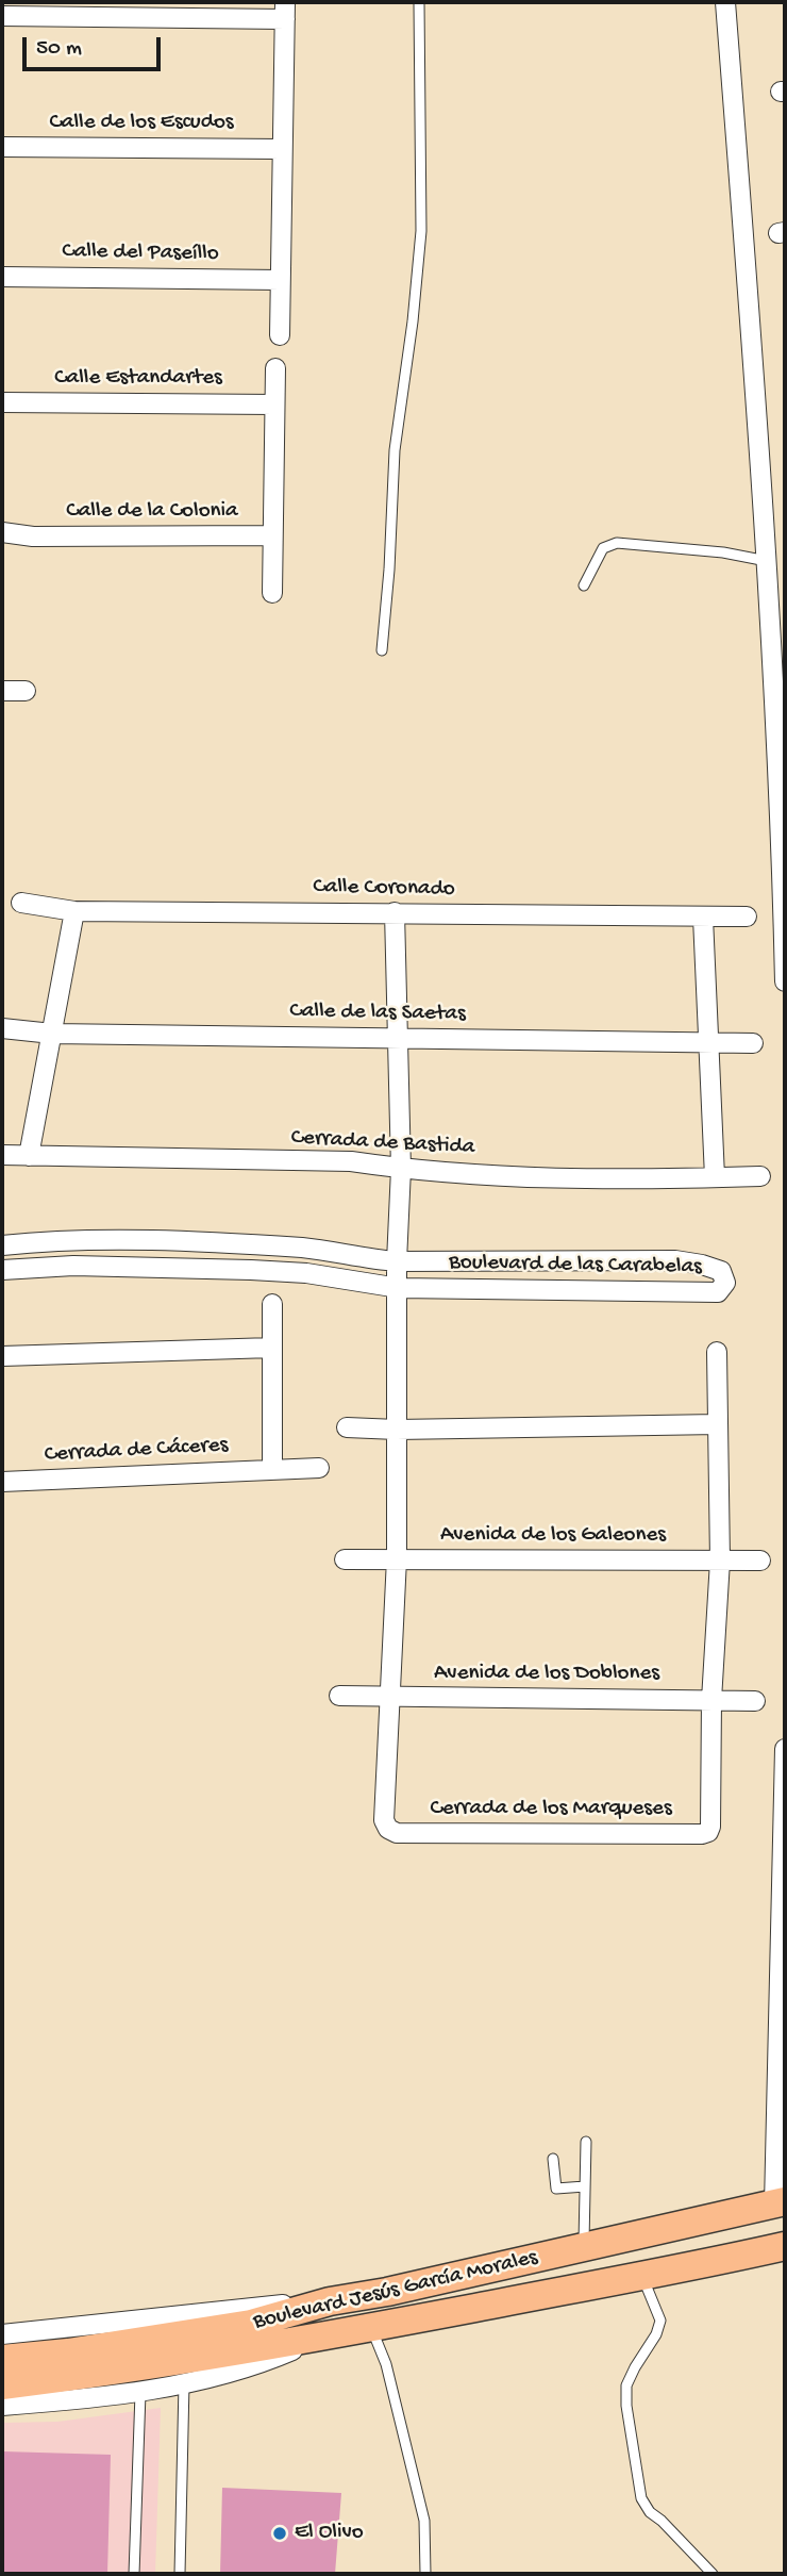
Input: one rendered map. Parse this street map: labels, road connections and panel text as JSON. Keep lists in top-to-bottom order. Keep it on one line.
{"streets":{"main road":["Boulevard Jesús García Morales"],"street":["Calle de los Escudos","Calle del Paseíllo","Calle Estandartes","Calle de la Colonia","Calle Coronado","Calle de las Saetas","Cerrada de Bastida","Boulevard de las Carabelas","Cerrada de Cáceres","Avenida de los Galeones","Avenida de los Doblones","Cerrada de los Marqueses"]},"crossings":[["Calle Coronado","Cerrada de los Marqueses"],["Calle de las Saetas","Cerrada de los Marqueses"],["Cerrada de Bastida","Cerrada de los Marqueses"],["Boulevard de las Carabelas","Cerrada de los Marqueses"],["Avenida de los Galeones","Cerrada de los Marqueses"],["Avenida de los Doblones","Cerrada de los Marqueses"]],"places":["El Olivo"],"scale_bar":"50 m"}
